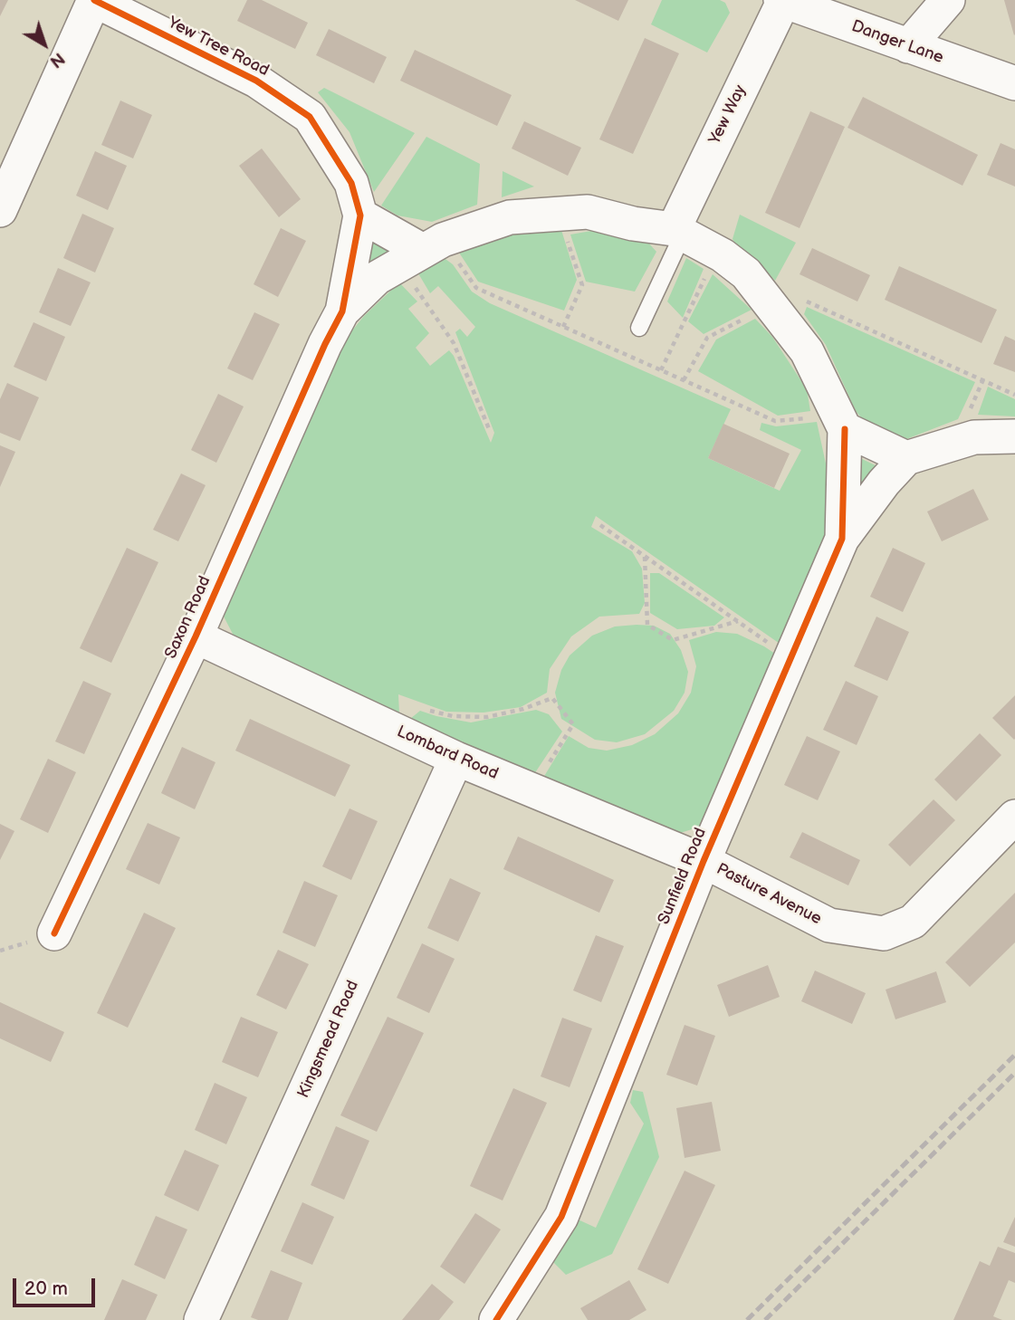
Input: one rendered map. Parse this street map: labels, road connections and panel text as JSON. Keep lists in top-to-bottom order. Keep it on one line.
{"streets":{"street":["Danger Lane","Yew Tree Road","Yew Way","Saxon Road","Lombard Road","Sunfield Road","Pasture Avenue","Kingsmead Road"]},"crossings":[["Danger Lane","Yew Way"],["Yew Tree Road","Saxon Road"],["Saxon Road","Lombard Road"],["Lombard Road","Sunfield Road"],["Lombard Road","Pasture Avenue"],["Lombard Road","Kingsmead Road"],["Sunfield Road","Pasture Avenue"]],"scale_bar":"20 m","north":"bottom right"}
